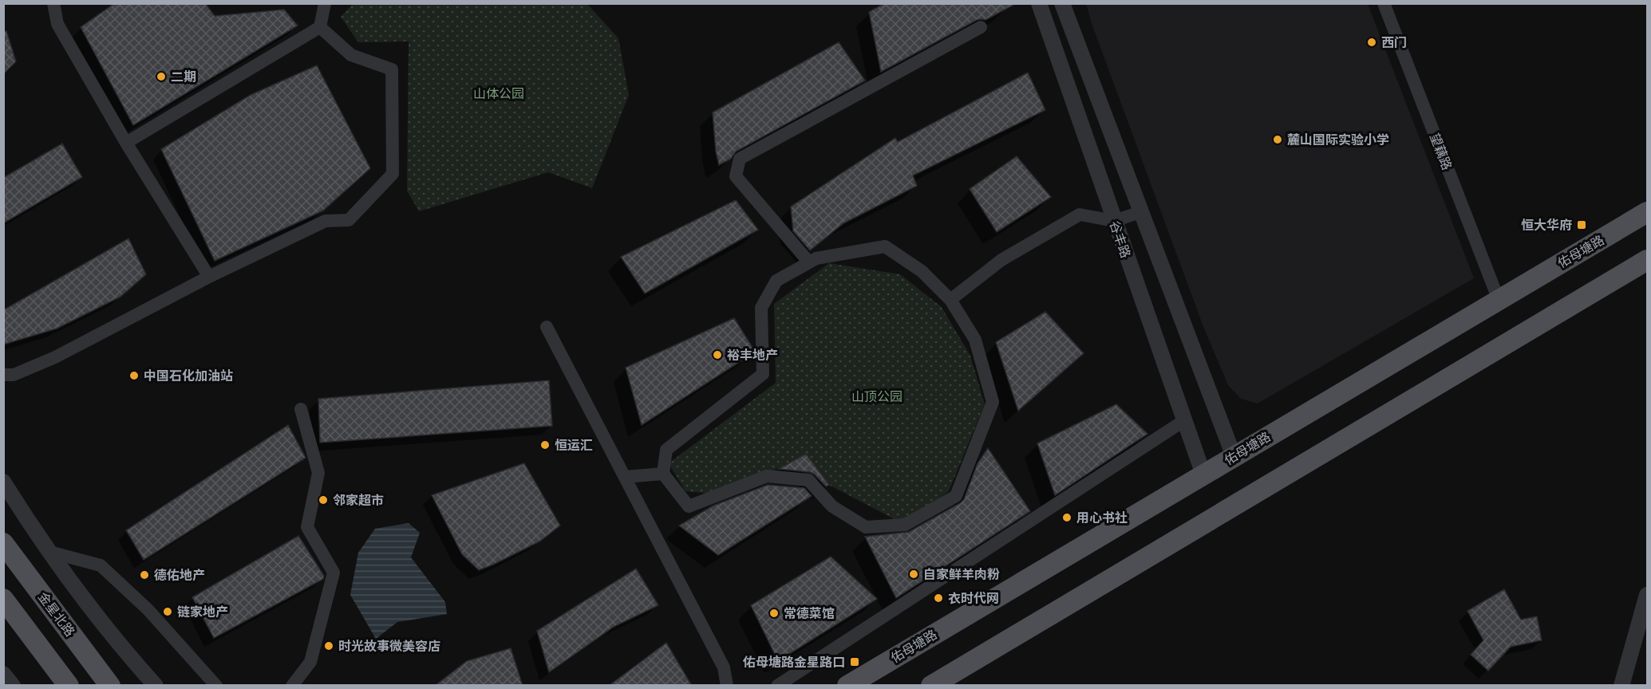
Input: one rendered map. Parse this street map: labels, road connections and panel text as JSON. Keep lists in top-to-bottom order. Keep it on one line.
{"streets":{"main road":["佑母塘路","金星北路"],"street":["望藕路","谷丰路"]},"crossings":[["望藕路","佑母塘路"],["谷丰路","佑母塘路"]],"parks":["山体公园","山顶公园"],"places":{"other":["西门","二期","麓山国际实验小学","裕丰地产","中国石化加油站","恒运汇","邻家超市","用心书社","自家鲜羊肉粉","德佑地产","衣时代网","链家地产","常德菜馆","时光故事微美容店"],"transit":["恒大华府","佑母塘路金星路口"]}}
